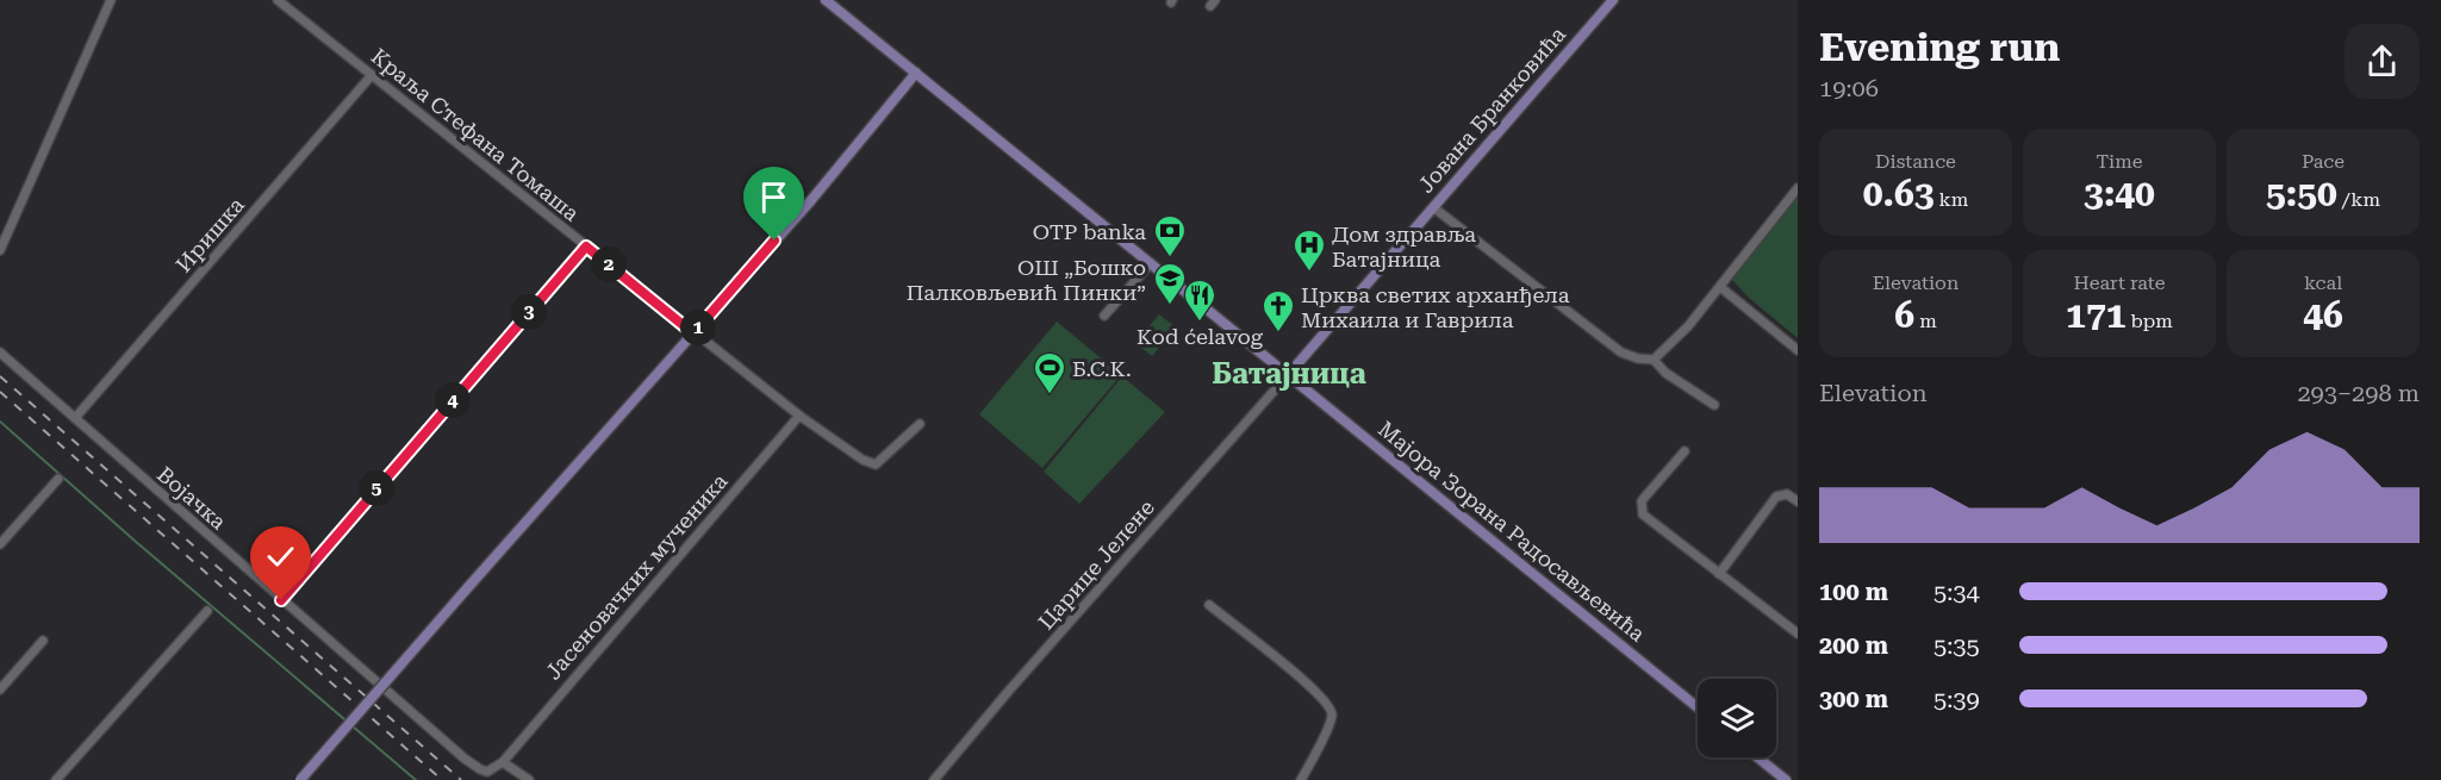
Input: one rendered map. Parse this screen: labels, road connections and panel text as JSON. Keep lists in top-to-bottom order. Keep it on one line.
{"streets":{"main road":["Јована Бранковића","Мајора Зорана Радосављевића"],"street":["Краља Стефана Томаша","Иришка","Војачка","Царице Јелене","Јасеновачких мученика"]},"crossings":[["Јована Бранковића","Мајора Зорана Радосављевића"],["Јована Бранковића","Царице Јелене"],["Краља Стефана Томаша","Иришка"],["Краља Стефана Томаша","Јасеновачких мученика"],["Иришка","Војачка"],["Војачка","Јасеновачких мученика"],["Мајора Зорана Радосављевића","Царице Јелене"]],"districts":["Батајница"],"places":{"bank":["OTP banka"],"hospital":["Дом здравља Батајница"],"school or university":["ОШ „Бошко Палковљевић Пинки”"],"restaurant":["Kod ćelavog"],"church":["Црква светих арханђела Михаила и Гаврила"],"sports":["Б.С.К."]},"page":{"heading":["Evening run","19:06"],"stats":[["Distance","0.63 km"],["Time","3:40"],["Pace","5:50 /km"],["Elevation","6 m"],["Heart rate","171 bpm"],["kcal","46"]],"pins":["2","3","1","4","5"],"chart":["Elevation","293–298 m"],"list":[{"name":"100 m","note":"5:34"},{"name":"200 m","note":"5:35"},{"name":"300 m","note":"5:39"}]}}
